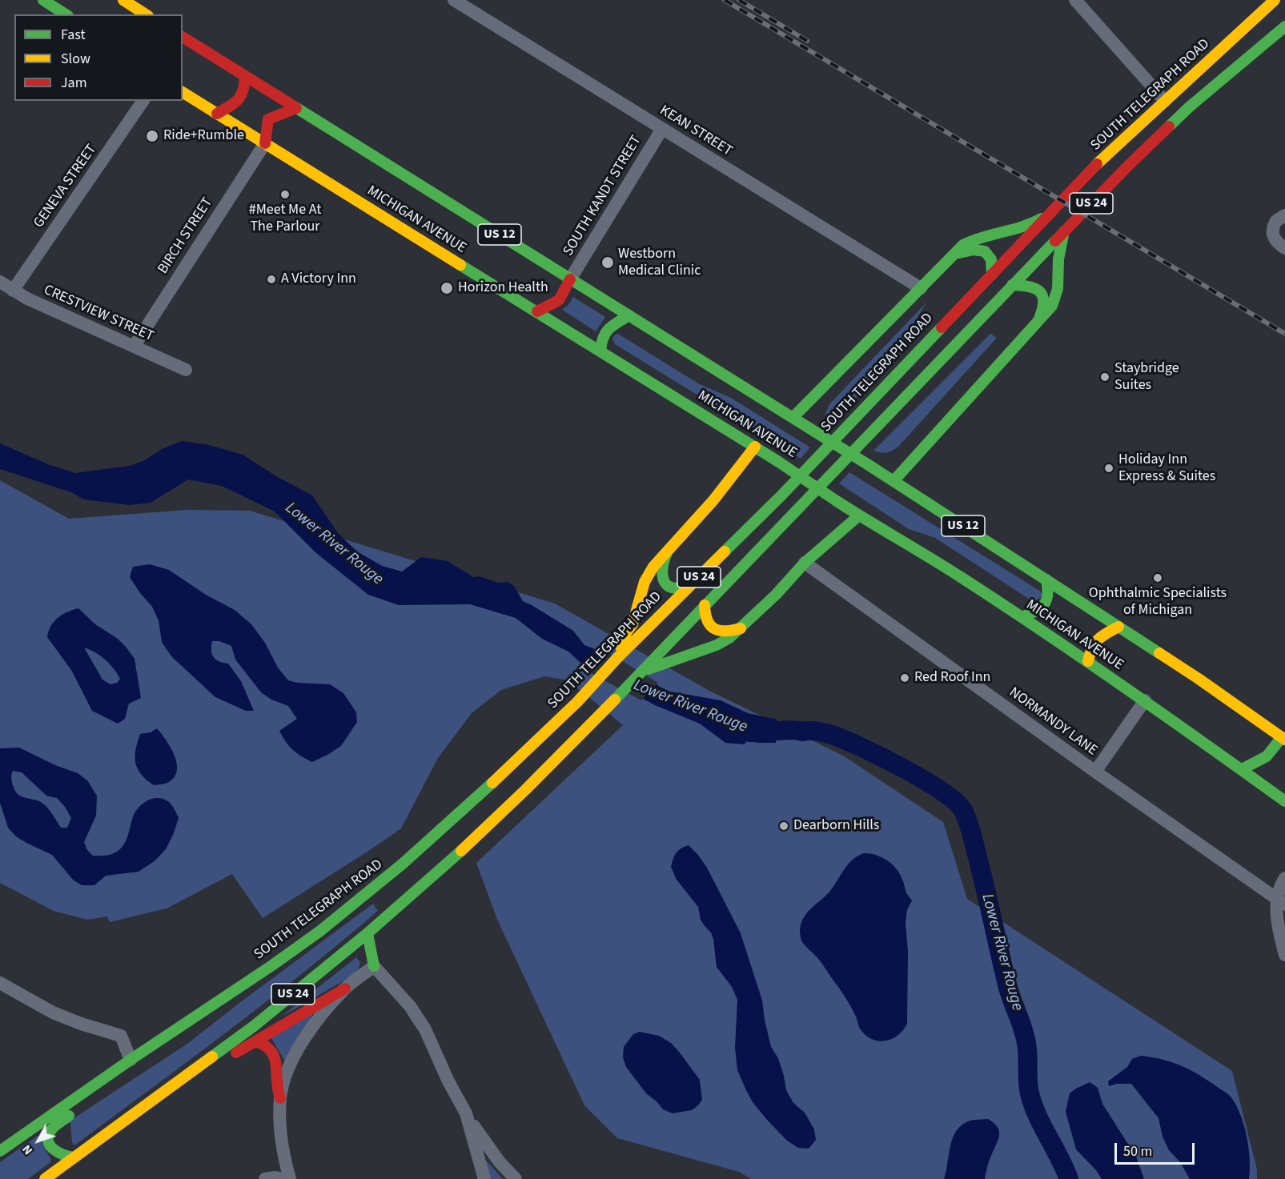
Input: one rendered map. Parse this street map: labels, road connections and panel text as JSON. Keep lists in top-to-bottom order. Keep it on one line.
{"streets":{"main road":["SOUTH TELEGRAPH ROAD","US 24","MICHIGAN AVENUE","US 12"],"street":["KEAN STREET","GENEVA STREET","SOUTH KANDT STREET","BIRCH STREET","CRESTVIEW STREET","NORMANDY LANE"]},"crossings":[["KEAN STREET","SOUTH KANDT STREET"],["GENEVA STREET","CRESTVIEW STREET"],["SOUTH KANDT STREET","US 12"],["MICHIGAN AVENUE","BIRCH STREET"],["BIRCH STREET","CRESTVIEW STREET"]],"water":["Lower River Rouge"],"places":["Ride+Rumble","#Meet Me At The Parlour","Westborn Medical Clinic","A Victory Inn","Horizon Health","Staybridge Suites","Holiday Inn Express & Suites","Ophthalmic Specialists of Michigan","Red Roof Inn","Dearborn Hills"],"legend":["Fast","Slow","Jam"],"scale_bar":"50 m","north":"bottom left"}
